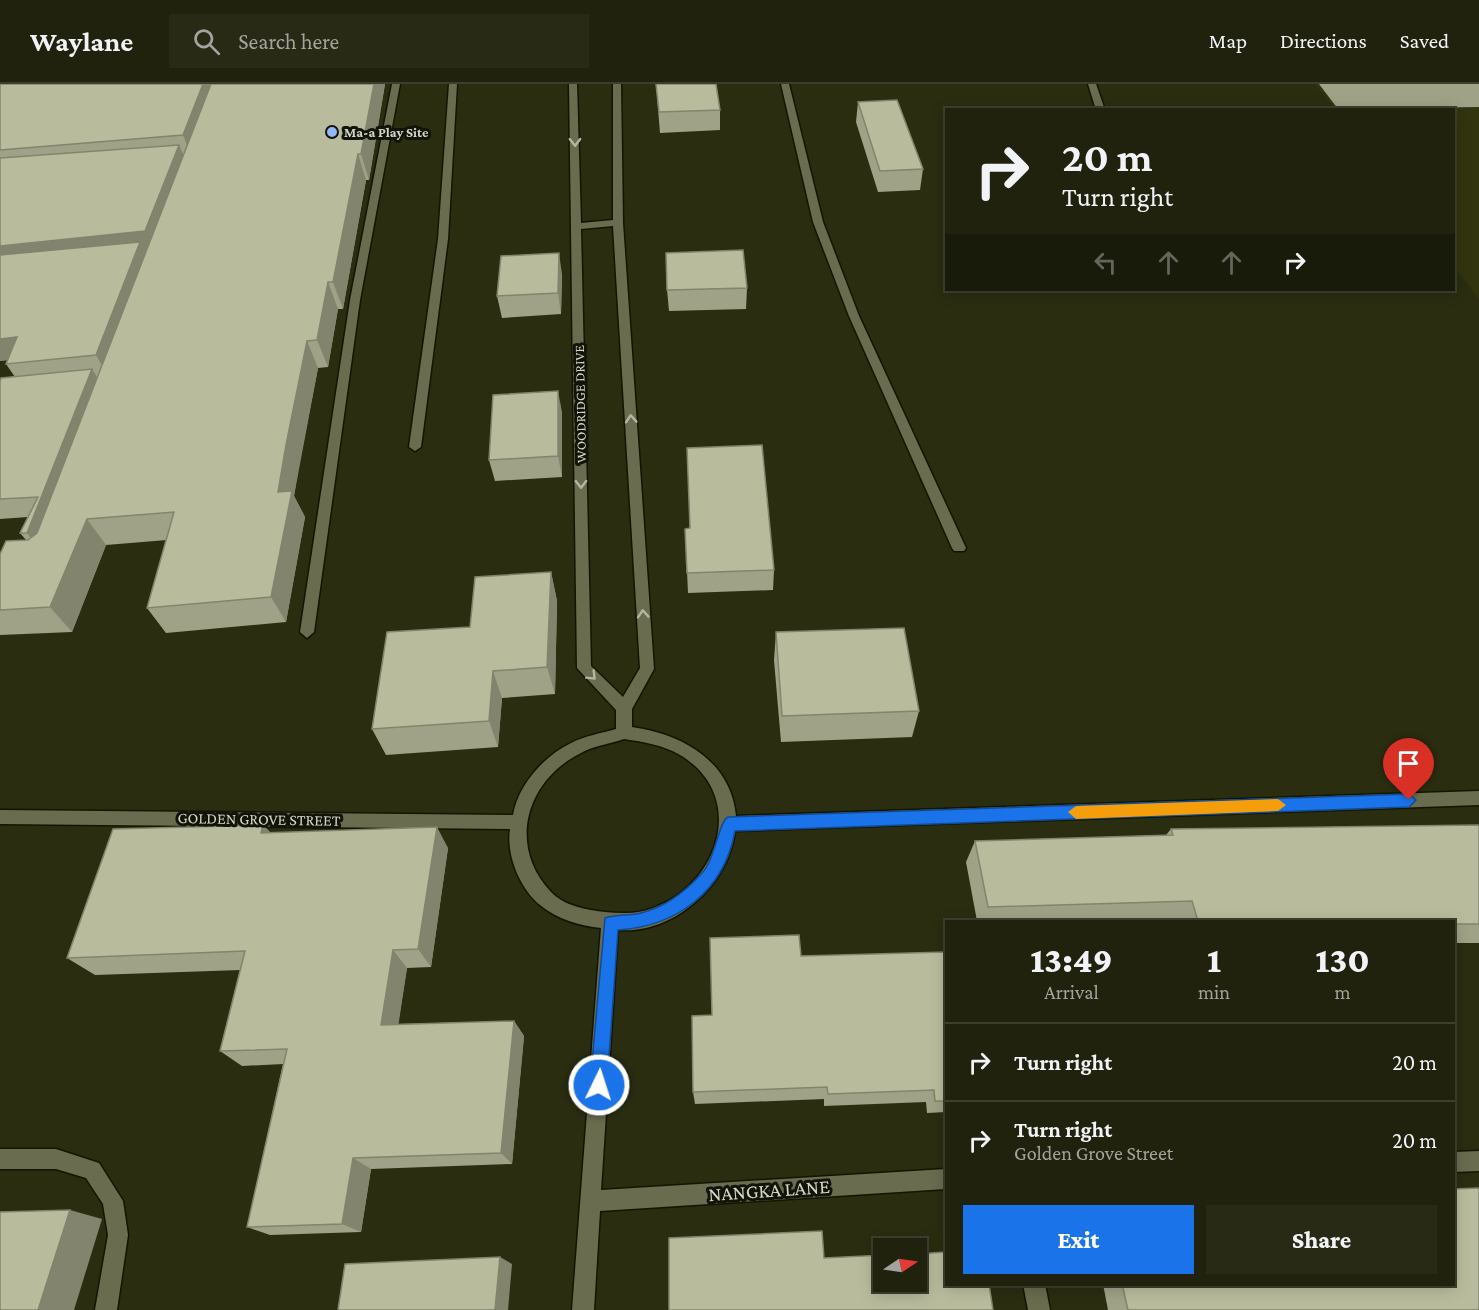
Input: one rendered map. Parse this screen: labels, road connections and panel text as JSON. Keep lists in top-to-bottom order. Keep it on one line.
{"streets":{"street":["WOODRIDGE DRIVE","GOLDEN GROVE STREET","NANGKA LANE"]},"places":["Ma-a Play Site"],"north":"right","page":{"header":"Waylane","search":"Search here","nav":["Map","Directions","Saved"],"turn":["20 m","Turn right"],"eta":["13:49","Arrival","1","min","130","m"],"list":[{"name":"Turn right","value":"20 m"},{"name":"Turn right","note":"Golden Grove Street","value":"20 m"}],"buttons":["Exit","Share"]}}
